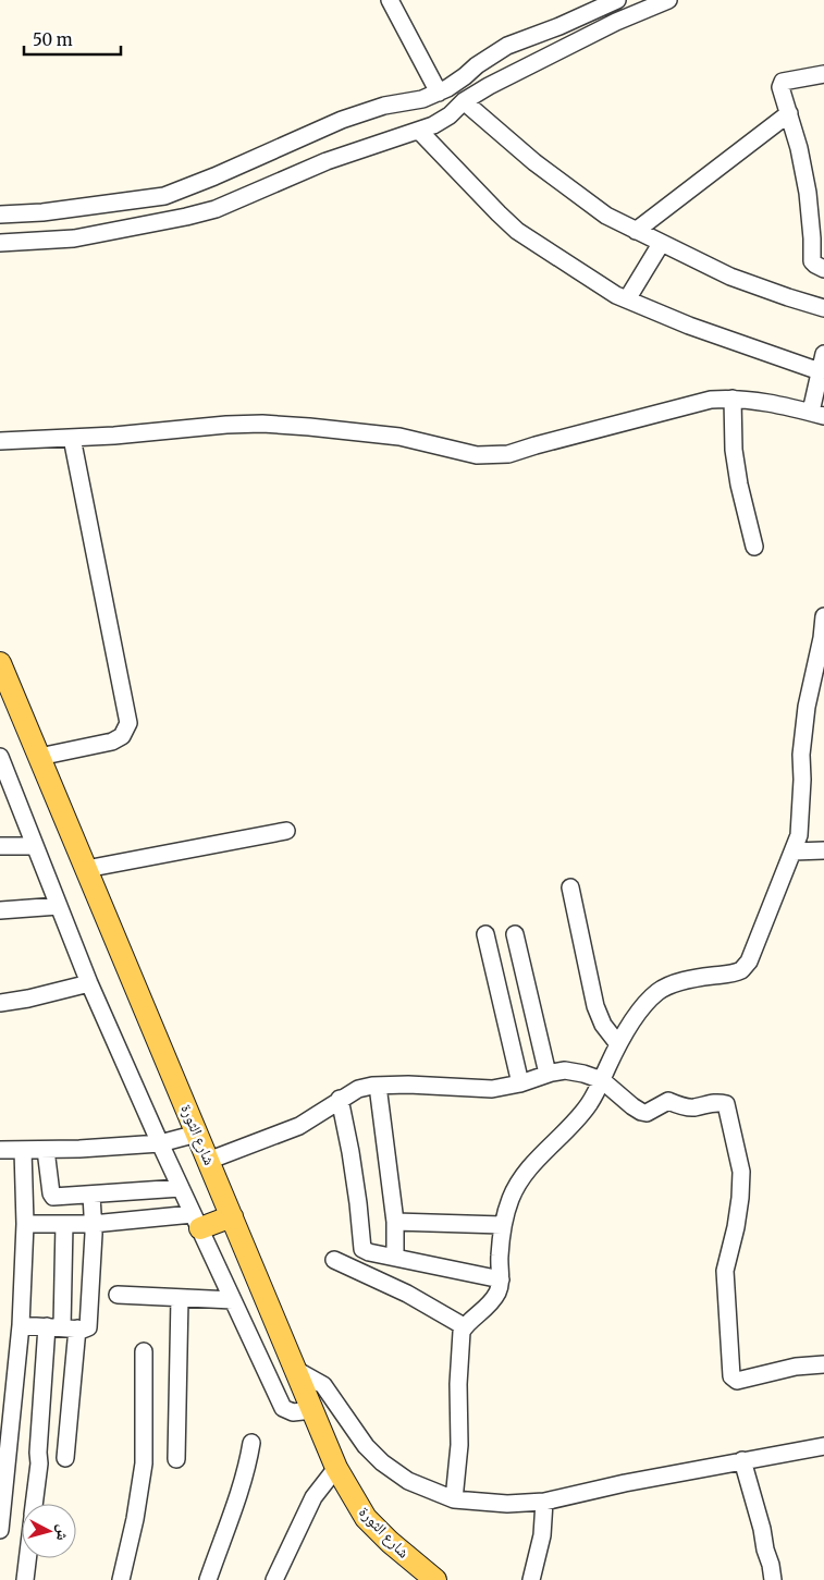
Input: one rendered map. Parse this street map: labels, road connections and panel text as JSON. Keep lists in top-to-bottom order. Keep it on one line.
{"streets":{"main road":["شارع الثورة"]},"scale_bar":"50 m","north":"right"}
